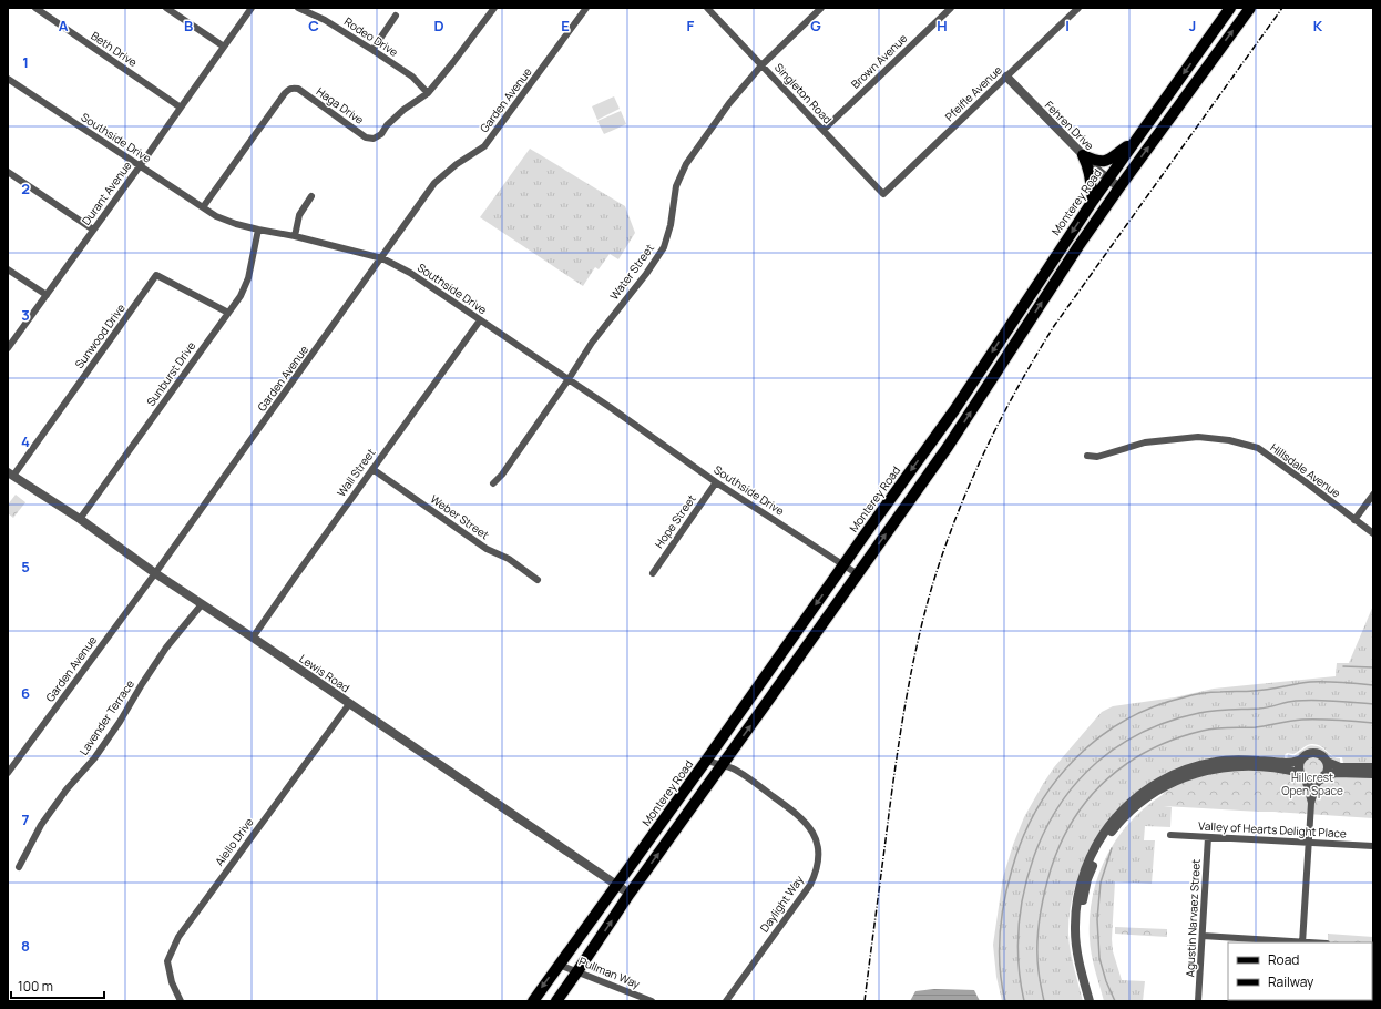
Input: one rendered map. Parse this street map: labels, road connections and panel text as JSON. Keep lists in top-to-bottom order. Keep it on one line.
{"streets":{"main road":["Monterey Road"],"street":["Rodeo Drive","Beth Drive","Brown Avenue","Singleton Road","Pfeifle Avenue","Garden Avenue","Haga Drive","Fehren Drive","Southside Drive","Durant Avenue","Water Street","Sunwood Drive","Sunburst Drive","Hillsdale Avenue","Wall Street","Weber Street","Hope Street","Lewis Road","Lavender Terrace","Valley of Hearts Delight Place","Aiello Drive","Daylight Way","Agustin Narvaez Street","Pullman Way"]},"crossings":[["Rodeo Drive","Haga Drive"],["Beth Drive","Durant Avenue"],["Brown Avenue","Singleton Road"],["Singleton Road","Pfeifle Avenue"],["Singleton Road","Water Street"],["Pfeifle Avenue","Fehren Drive"],["Garden Avenue","Southside Drive"],["Garden Avenue","Lewis Road"],["Haga Drive","Southside Drive"],["Fehren Drive","Monterey Road"],["Southside Drive","Durant Avenue"],["Southside Drive","Monterey Road"],["Southside Drive","Water Street"],["Southside Drive","Sunburst Drive"],["Southside Drive","Wall Street"],["Southside Drive","Hope Street"],["Monterey Road","Lewis Road"],["Monterey Road","Daylight Way"],["Monterey Road","Pullman Way"],["Sunwood Drive","Sunburst Drive"],["Sunwood Drive","Lewis Road"],["Sunburst Drive","Lewis Road"],["Wall Street","Weber Street"],["Wall Street","Lewis Road"],["Lewis Road","Lavender Terrace"],["Lewis Road","Aiello Drive"],["Valley of Hearts Delight Place","Agustin Narvaez Street"]],"parks":["Hillcrest Open Space"],"legend":["Road","Railway"],"scale_bar":"100 m","grid":{"columns":["A","B","C","D","E","F","G","H","I","J","K"],"rows":["1","2","3","4","5","6","7","8"]}}
